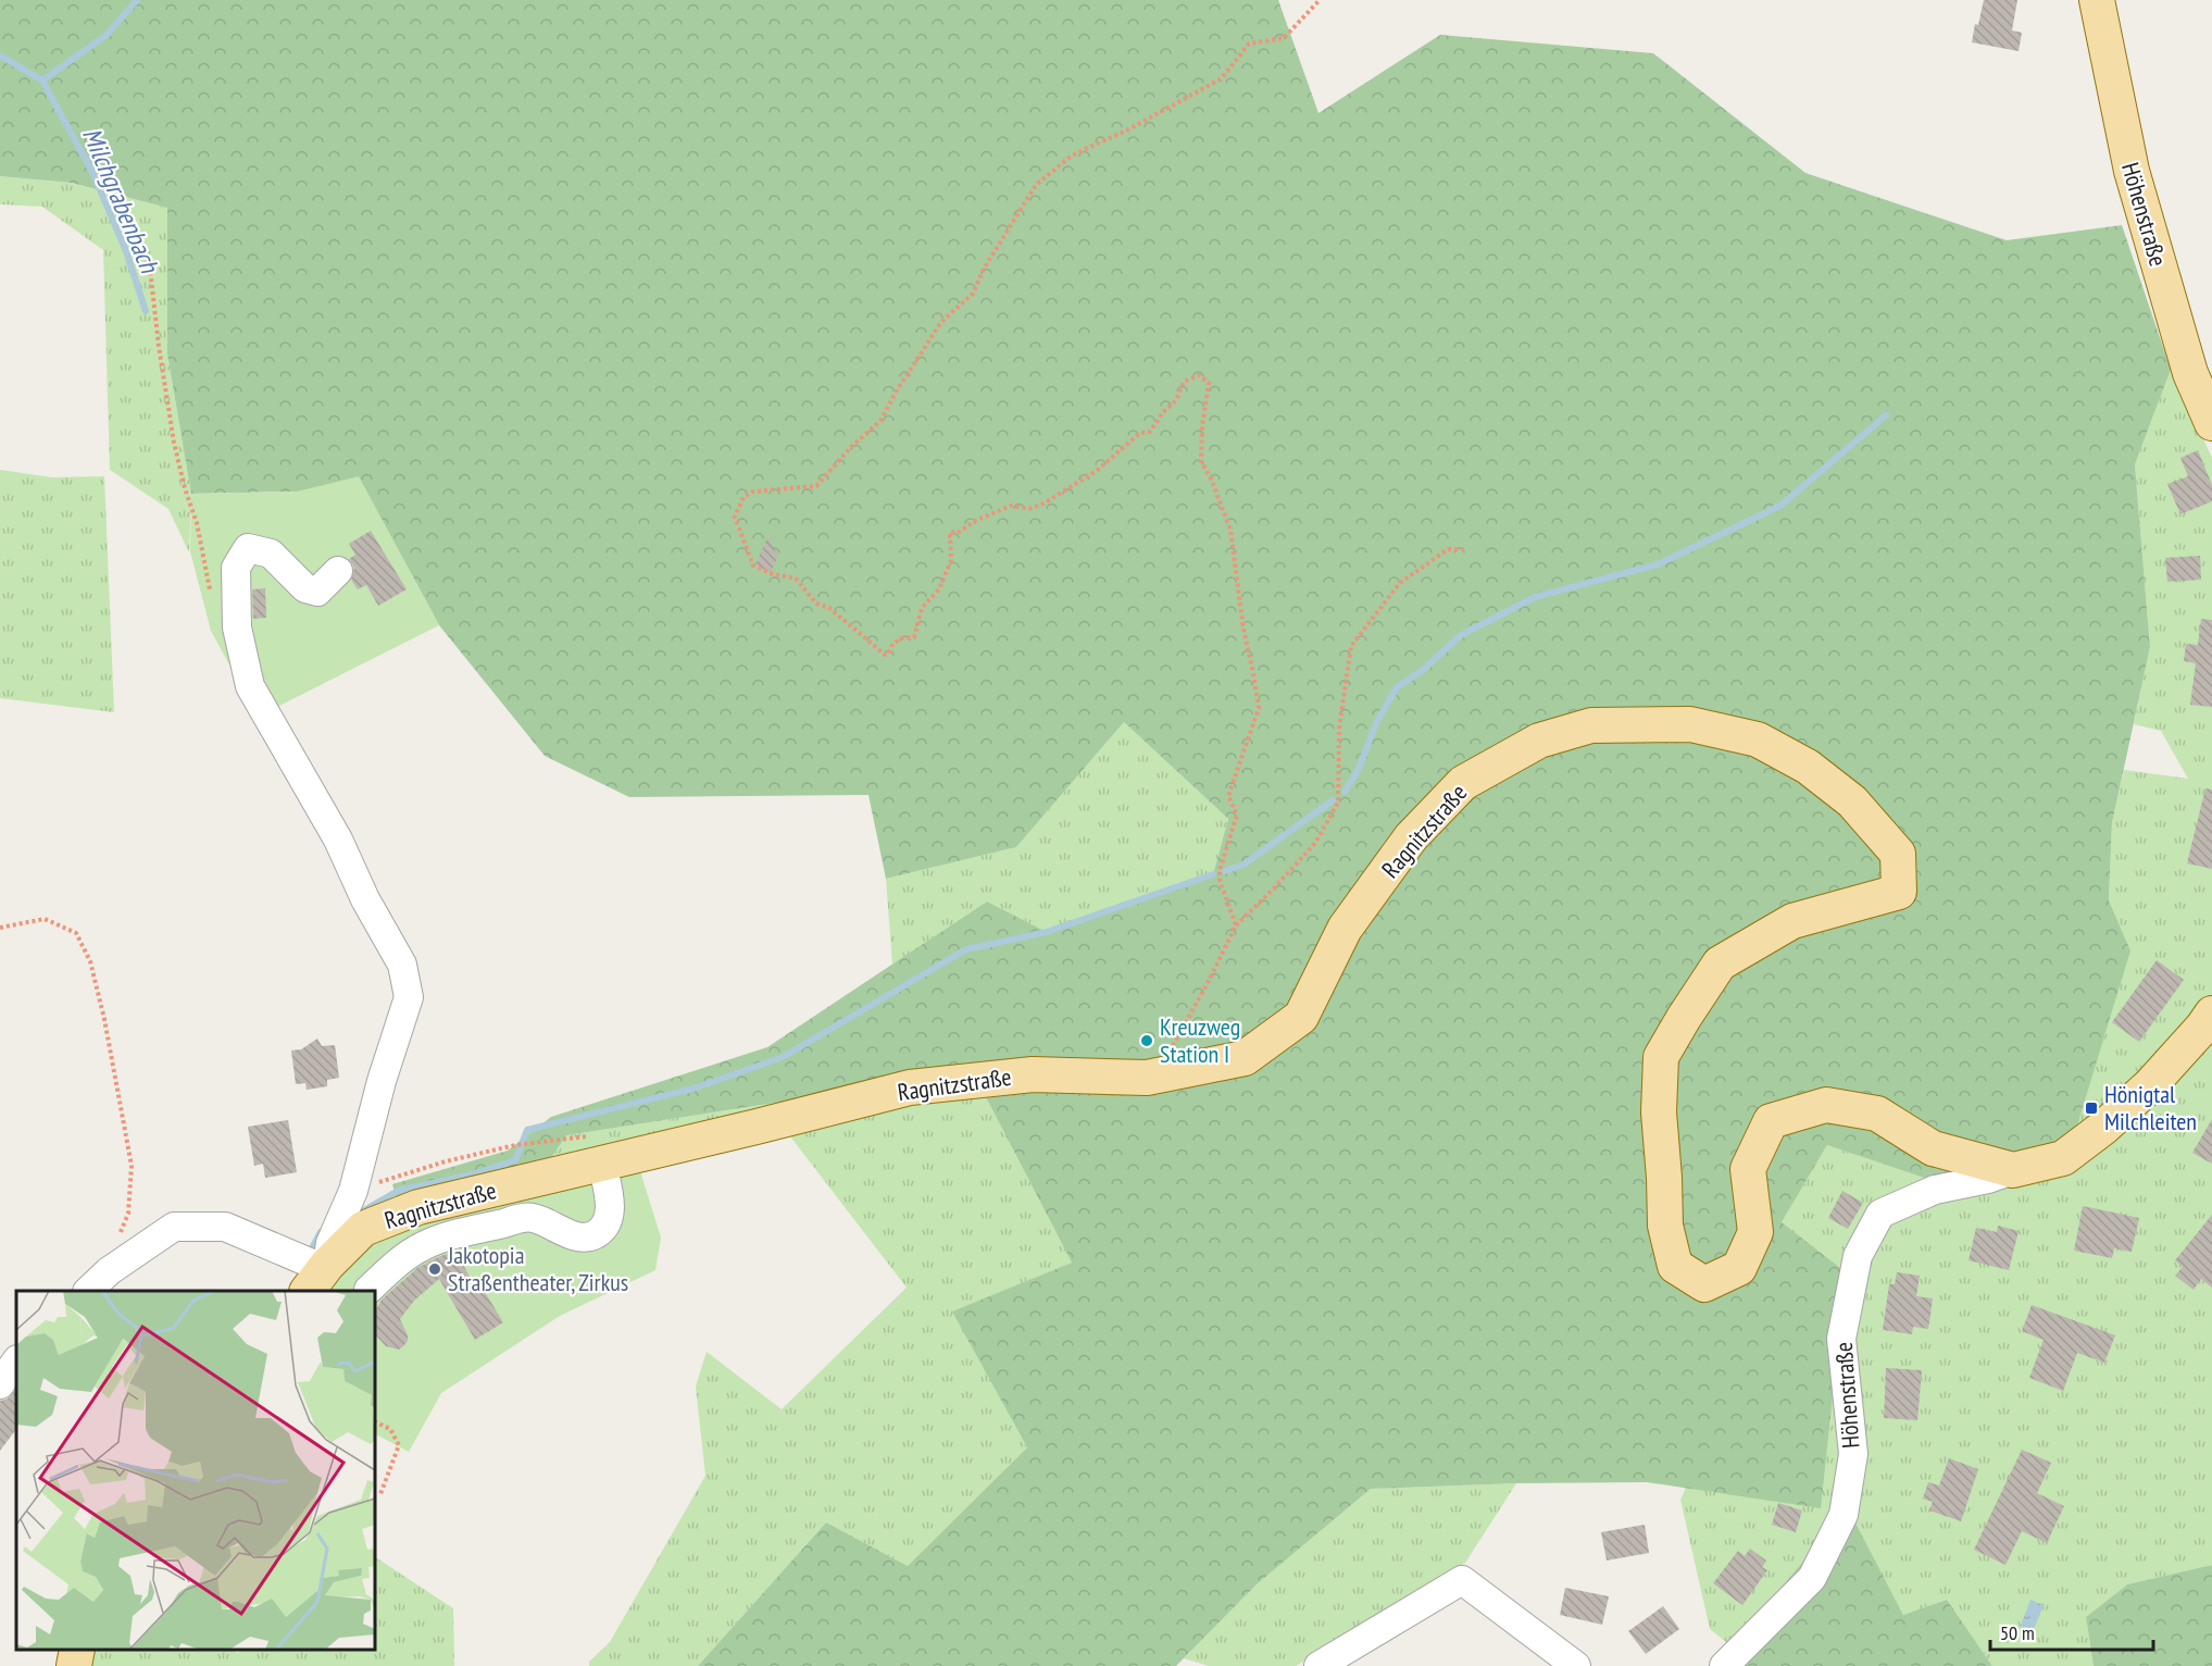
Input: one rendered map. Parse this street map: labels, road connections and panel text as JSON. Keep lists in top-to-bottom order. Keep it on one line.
{"streets":{"main road":["Höhenstraße","Ragnitzstraße"]},"crossings":[["Höhenstraße","Ragnitzstraße"]],"water":["Milchgrabenbach"],"places":{"other":["Kreuzweg Station I","Jakotopia Straßentheater, Zirkus"],"transit":["Hönigtal Milchleiten"]},"scale_bar":"50 m"}
